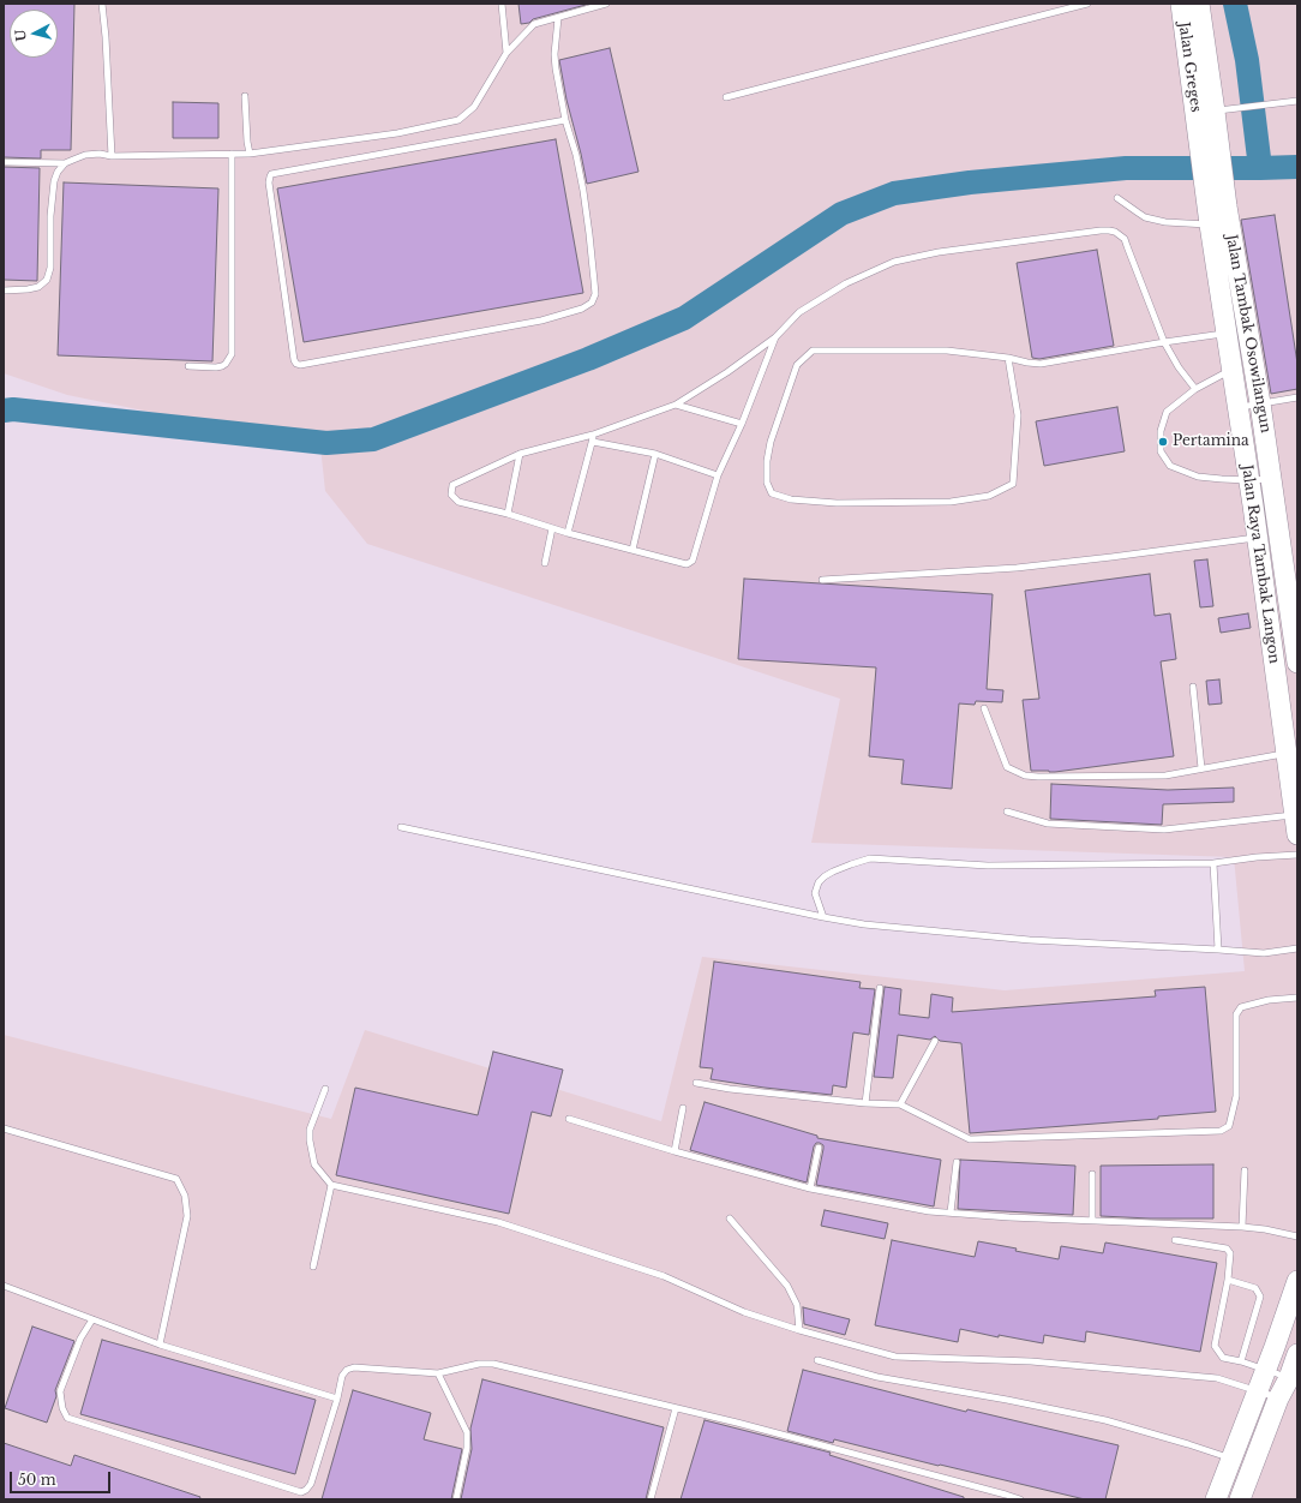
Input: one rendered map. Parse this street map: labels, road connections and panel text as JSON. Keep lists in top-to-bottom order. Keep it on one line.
{"streets":{"highway":["Jalan Greges","Jalan Tambak Osowilangun","Jalan Raya Tambak Langon"]},"crossings":[["Jalan Greges","Jalan Tambak Osowilangun"],["Jalan Tambak Osowilangun","Jalan Raya Tambak Langon"]],"places":["Pertamina"],"scale_bar":"50 m","north":"left"}
